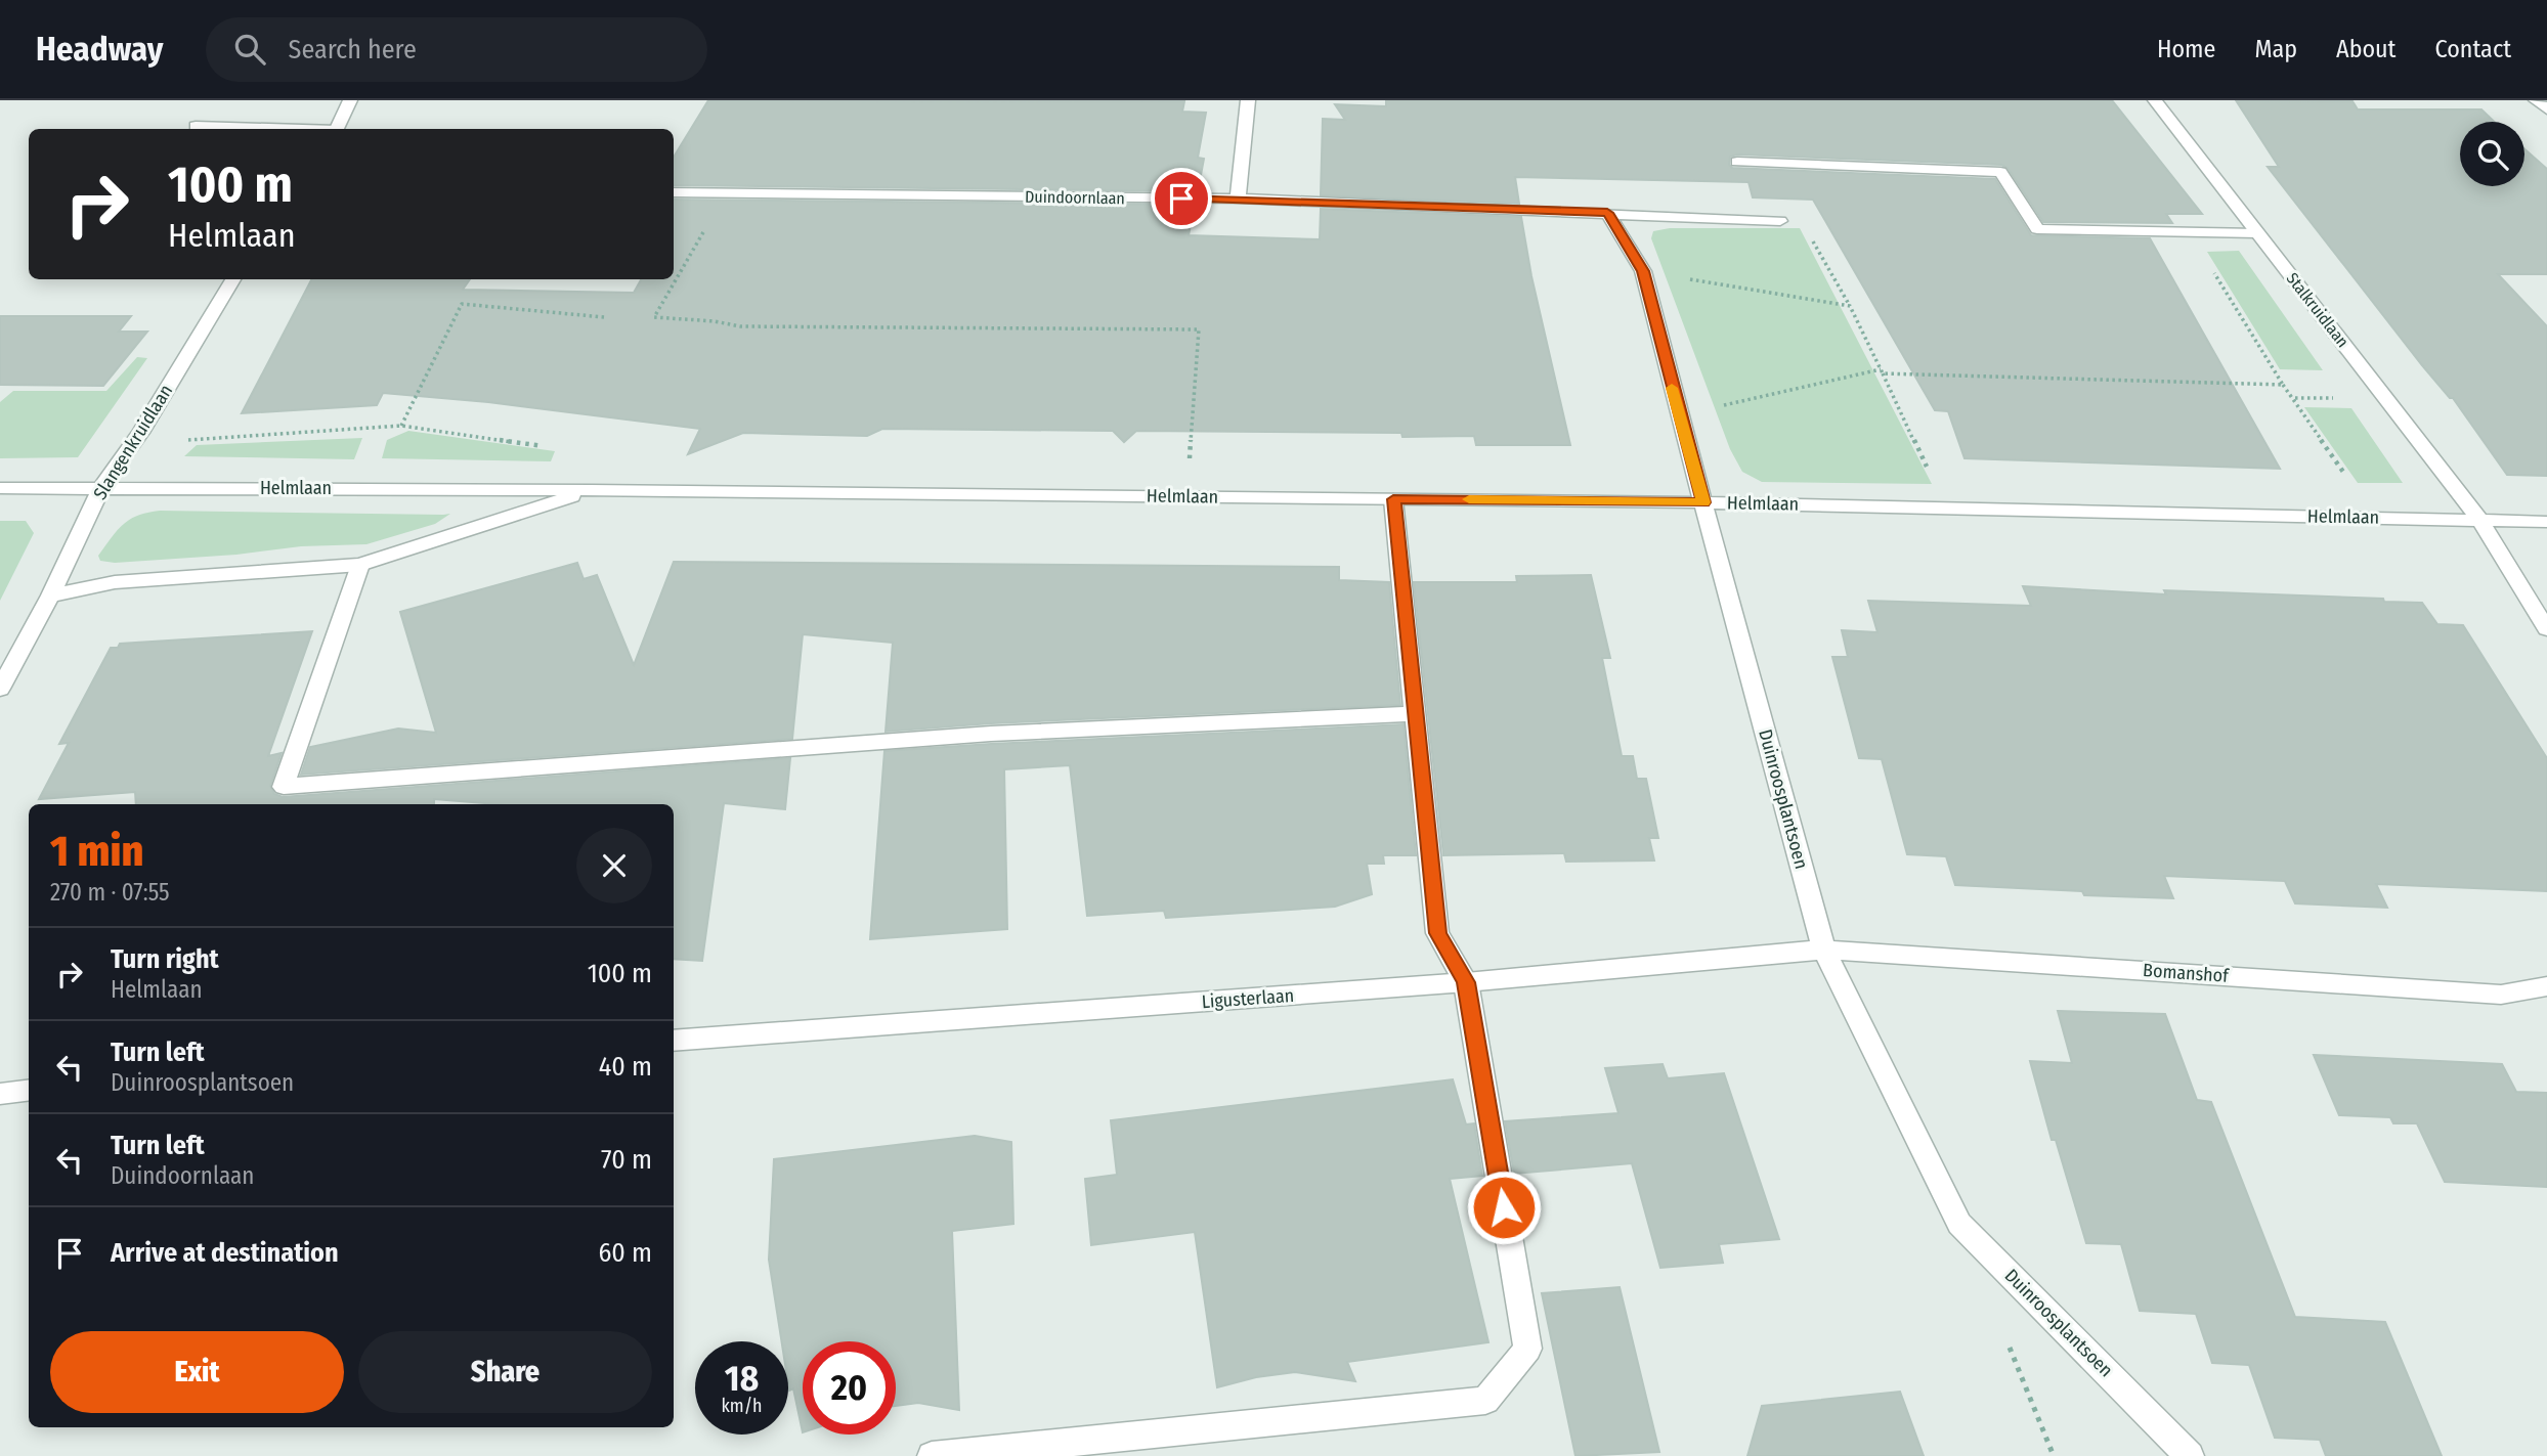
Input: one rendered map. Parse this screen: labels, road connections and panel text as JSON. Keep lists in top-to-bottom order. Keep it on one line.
{"streets":{"street":["Duindoornlaan","Stalkruidlaan","Slangenkruidlaan","Helmlaan","Duinroosplantsoen","Bomanshof","Ligusterlaan"]},"crossings":[["Duindoornlaan","Duinroosplantsoen"],["Stalkruidlaan","Helmlaan"],["Slangenkruidlaan","Helmlaan"],["Helmlaan","Duinroosplantsoen"],["Duinroosplantsoen","Bomanshof"],["Duinroosplantsoen","Ligusterlaan"],["Bomanshof","Ligusterlaan"]],"page":{"header":"Headway","search":"Search here","nav":["Home","Map","About","Contact"],"turn":["100 m","Helmlaan"],"heading":["1 min","270 m · 07:55"],"list":[{"name":"Turn right","note":"Helmlaan","value":"100 m"},{"name":"Turn left","note":"Duinroosplantsoen","value":"40 m"},{"name":"Turn left","note":"Duindoornlaan","value":"70 m"},{"name":"Arrive at destination","value":"60 m"}],"buttons":["Exit","Share"],"speed":"18 km/h","limit":"20"}}
